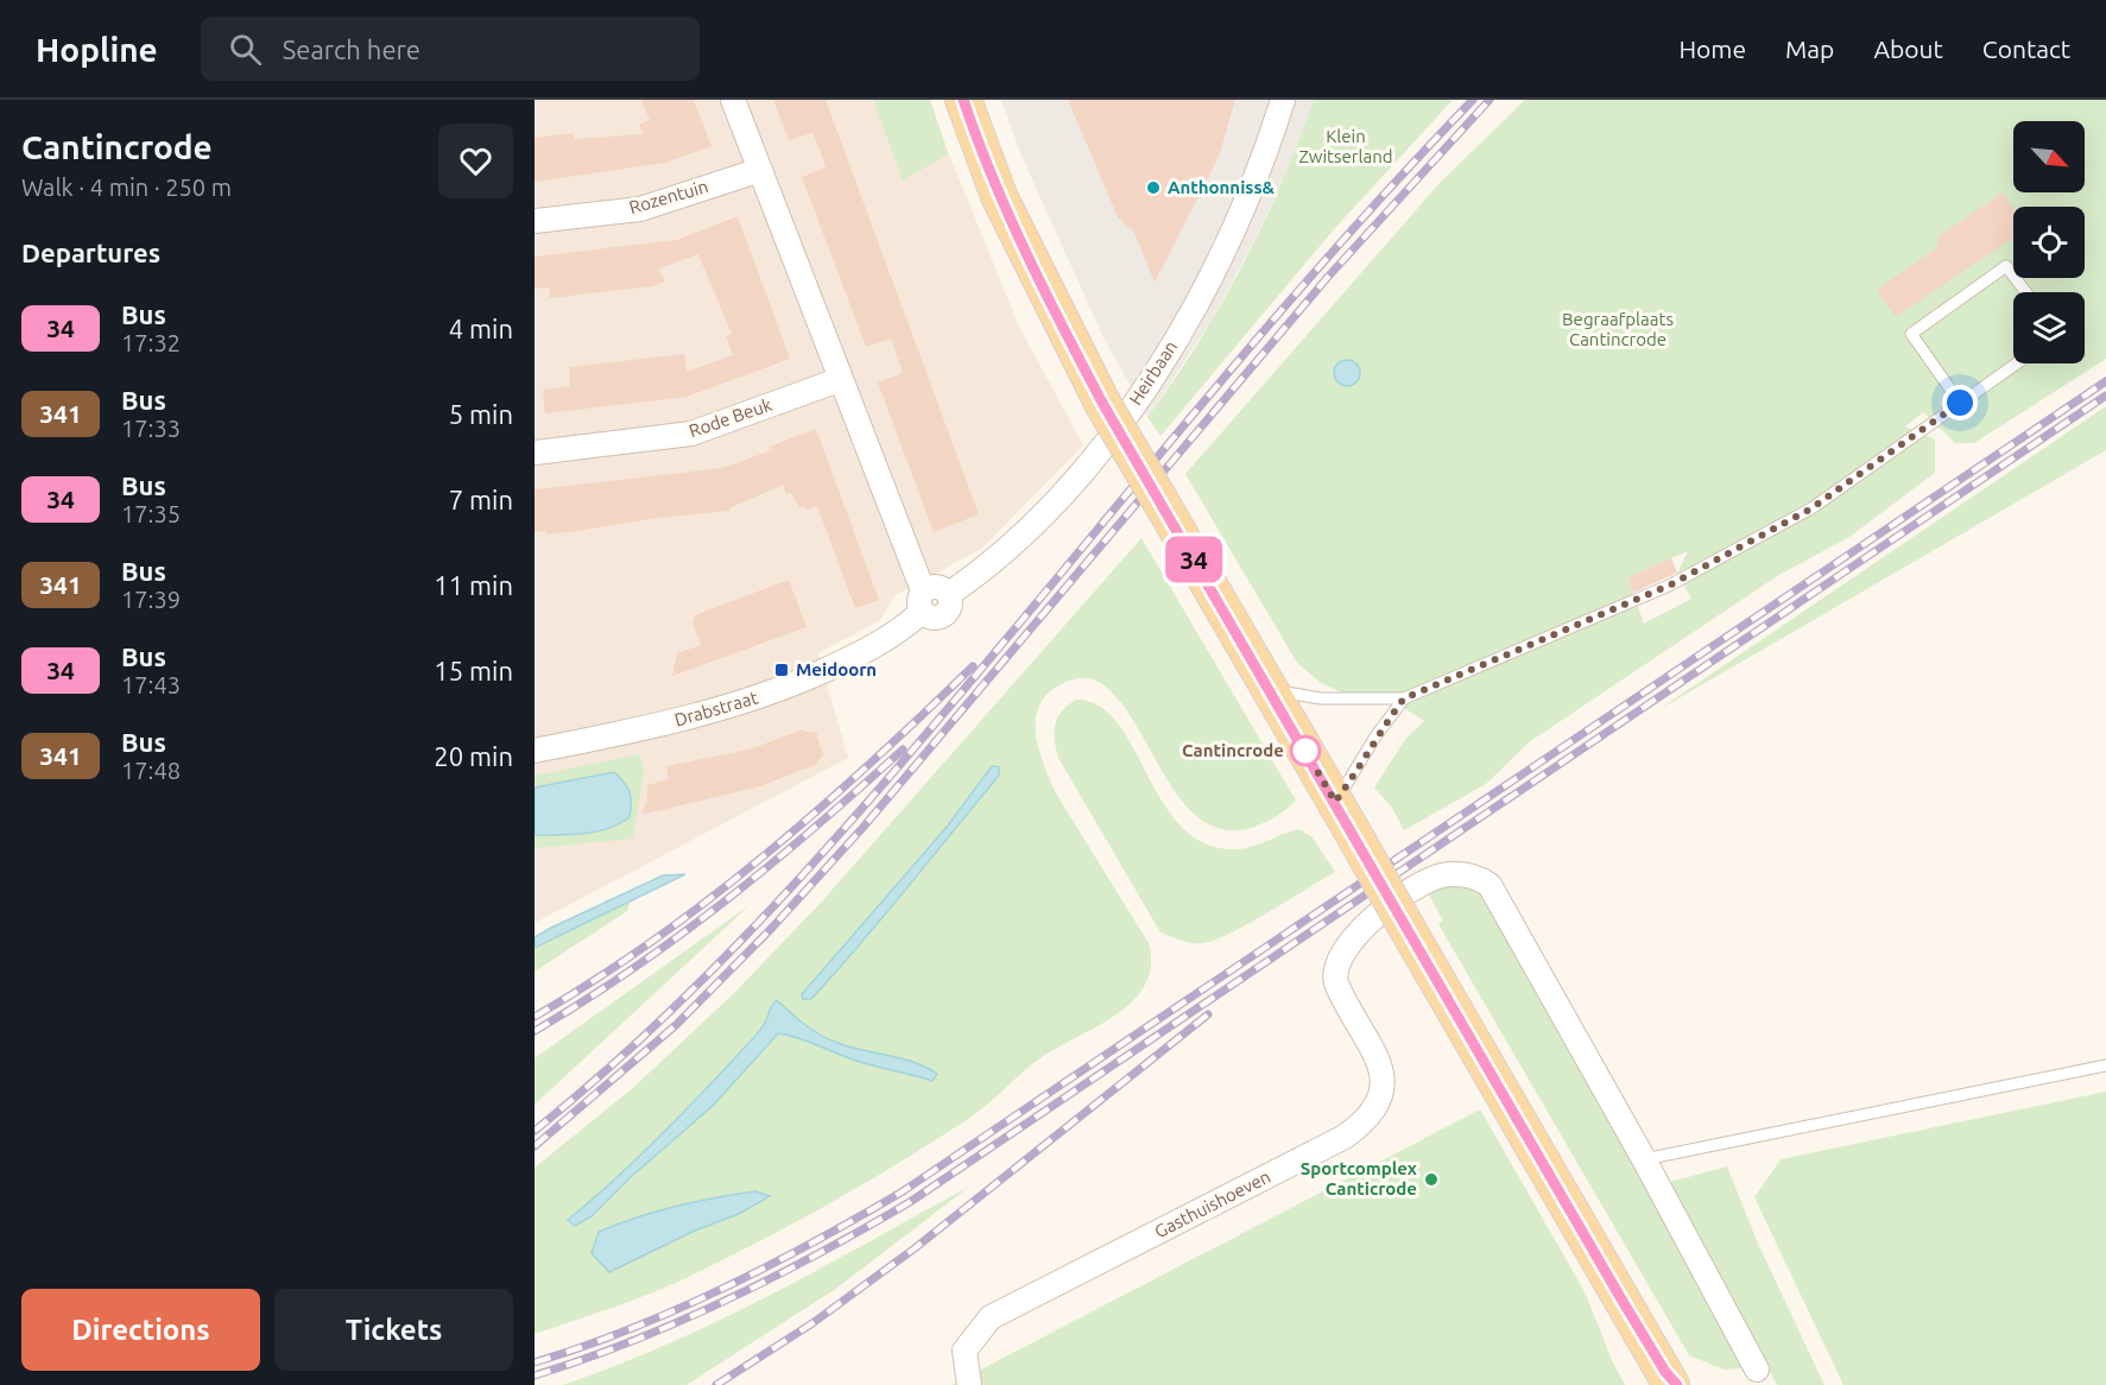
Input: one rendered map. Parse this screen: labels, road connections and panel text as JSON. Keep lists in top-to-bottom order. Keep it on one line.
{"streets":{"street":["Rozentuin","Heirbaan","Rode Beuk","Drabstraat","Gasthuishoeven"]},"crossings":[["Heirbaan","Drabstraat"]],"parks":["Klein Zwitserland","Begraafplaats Cantincrode"],"places":{"other":["Anthonniss&","Cantincrode","Sportcomplex Canticrode"],"transit":["Meidoorn"]},"lines":["bus line 34"],"north":"bottom right","page":{"header":"Hopline","search":"Search here","nav":["Home","Map","About","Contact"],"heading":[["Cantincrode","Walk · 4 min · 250 m"],"Departures"],"on_map":"34","list":[{"mark":"34","name":"Bus","note":"17:32","value":"4 min"},{"mark":"341","name":"Bus","note":"17:33","value":"5 min"},{"mark":"34","name":"Bus","note":"17:35","value":"7 min"},{"mark":"341","name":"Bus","note":"17:39","value":"11 min"},{"mark":"34","name":"Bus","note":"17:43","value":"15 min"},{"mark":"341","name":"Bus","note":"17:48","value":"20 min"}],"buttons":["Directions","Tickets"]}}
